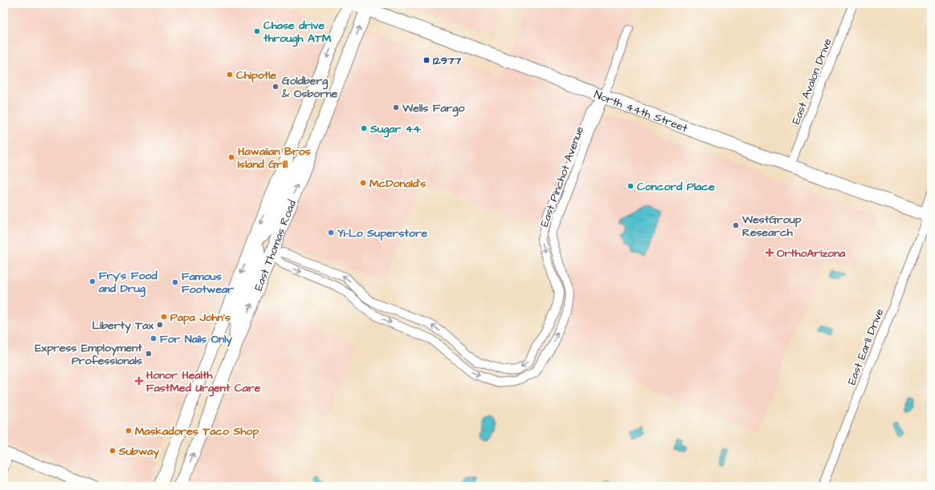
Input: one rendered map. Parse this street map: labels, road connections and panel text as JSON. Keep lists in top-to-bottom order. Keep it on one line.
{"streets":{"main road":["North 44th Street","East Thomas Road"],"street":["East Avalon Drive","East Pinchot Avenue","East Earll Drive"]},"crossings":[["East Avalon Drive","North 44th Street"],["North 44th Street","East Pinchot Avenue"],["North 44th Street","East Thomas Road"],["North 44th Street","East Earll Drive"],["East Pinchot Avenue","East Thomas Road"]],"places":{"other":["Chase drive through ATM","Chipotle","Goldberg & Osborne","Wells Fargo","Sugar 44","Hawaiian Bros Island Grill","McDonald's","Concord Place","WestGroup Research","Yi-Lo Superstore","Fry's Food and Drug","Famous Footwear","Papa John's","Liberty Tax","For Nails Only","Express Employment Professionals","Maskadores Taco Shop","Subway"],"transit":["12977"],"health":["OrthoArizona","Honor Health FastMed Urgent Care"]}}
